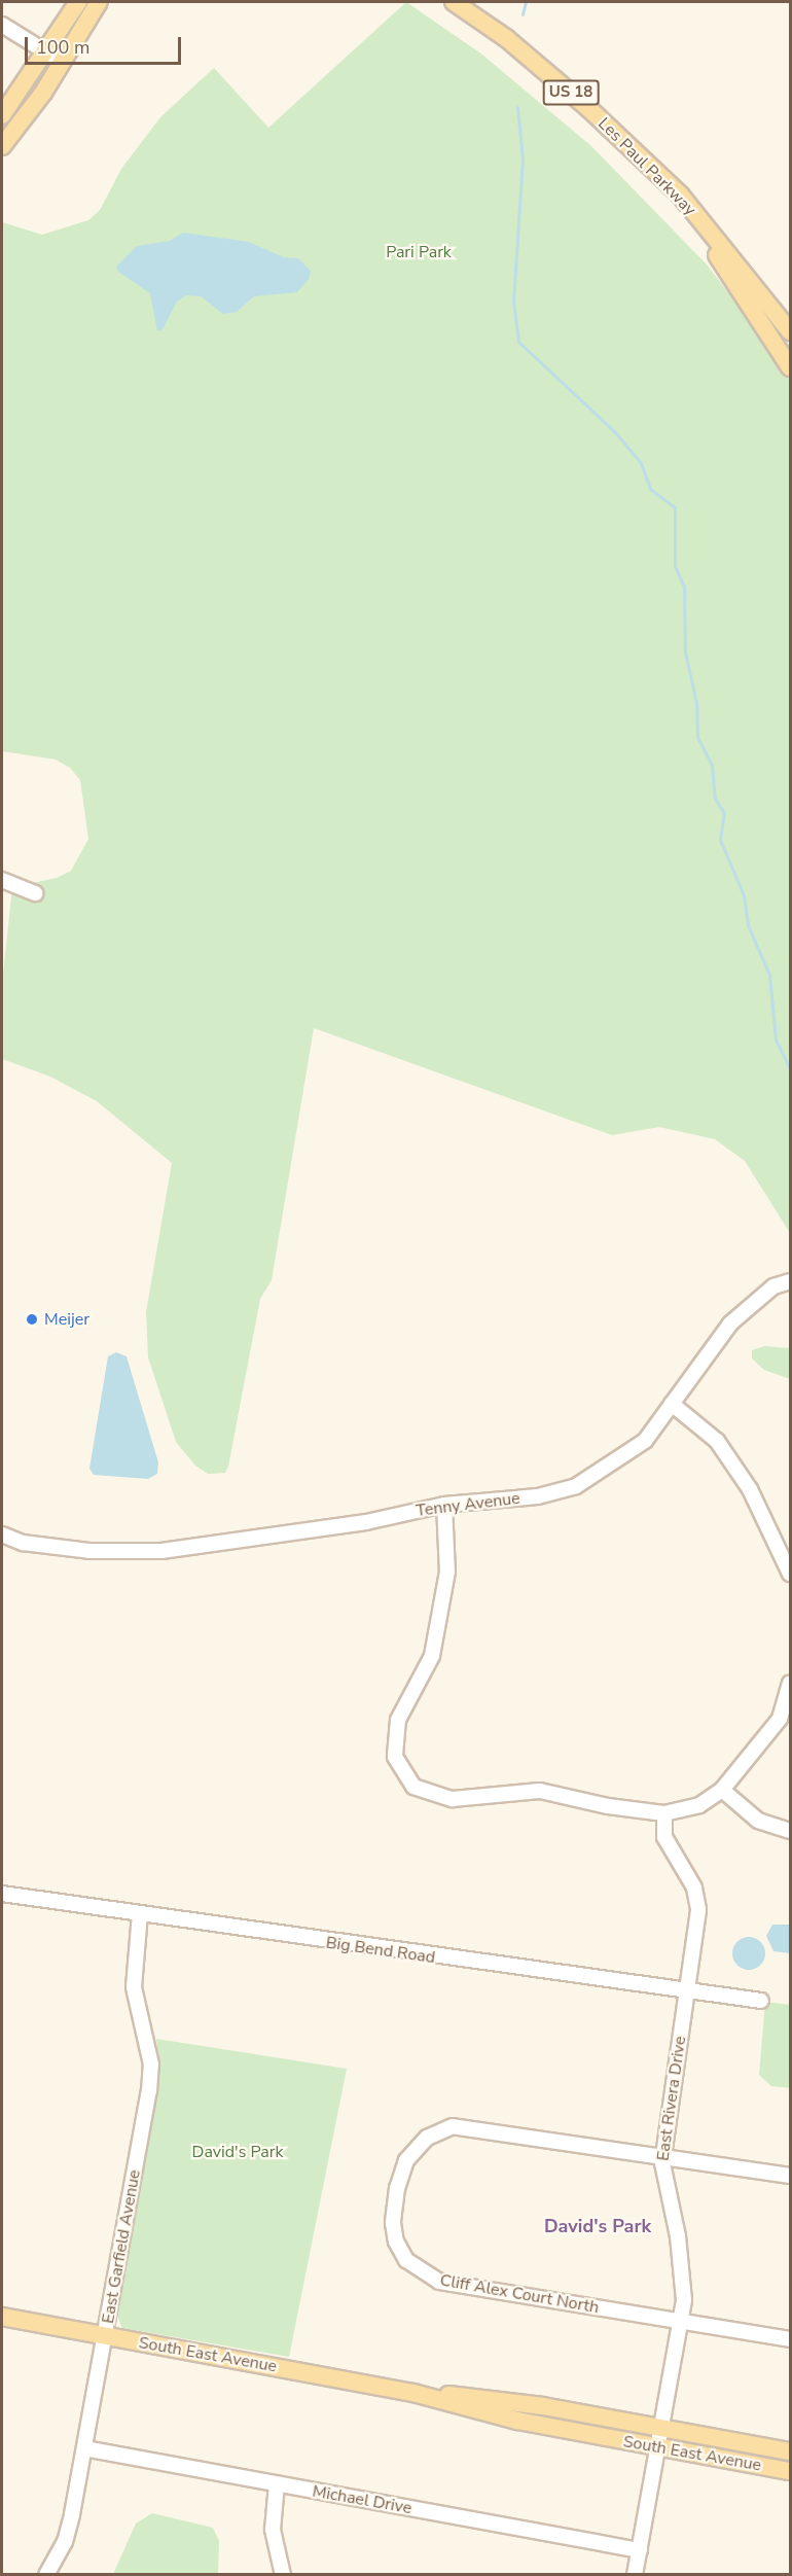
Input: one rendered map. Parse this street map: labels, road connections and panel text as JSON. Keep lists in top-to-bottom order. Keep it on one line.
{"streets":{"main road":["US 18","Les Paul Parkway","South East Avenue"],"street":["Tenny Avenue","Big Bend Road","East Rivera Drive","East Garfield Avenue","Cliff Alex Court North","Michael Drive"]},"crossings":[["Big Bend Road","East Rivera Drive"],["Big Bend Road","East Garfield Avenue"],["East Rivera Drive","Cliff Alex Court North"],["East Rivera Drive","South East Avenue"],["East Rivera Drive","Michael Drive"],["East Garfield Avenue","South East Avenue"],["East Garfield Avenue","Michael Drive"]],"districts":["David's Park"],"parks":["Pari Park","David's Park"],"places":["Meijer"],"scale_bar":"100 m"}
